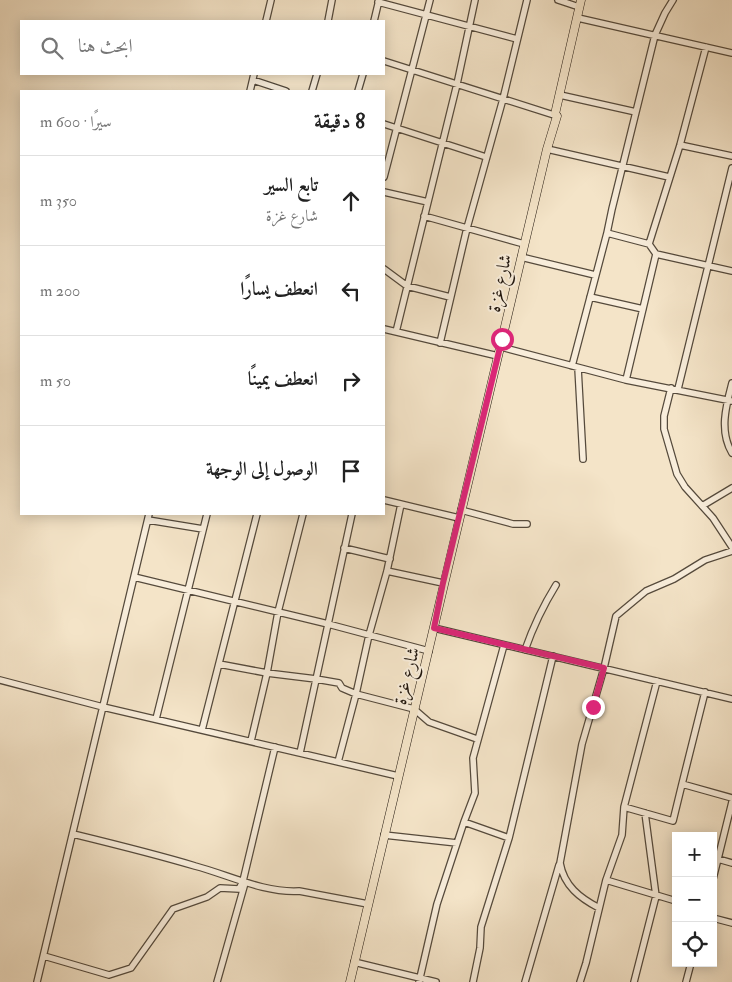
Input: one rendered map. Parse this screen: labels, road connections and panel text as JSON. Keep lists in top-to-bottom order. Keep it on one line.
{"streets":{"main road":["شارع غزة"]},"page":{"search":"ابحث هنا","heading":["8 دقيقة","سيرًا · 600 m"],"list":[["تابع السير","شارع غزة","350 m"],["انعطف يسارًا","200 m"],["انعطف يمينًا","50 m"],"الوصول إلى الوجهة"],"map_buttons":["+","−"]}}
